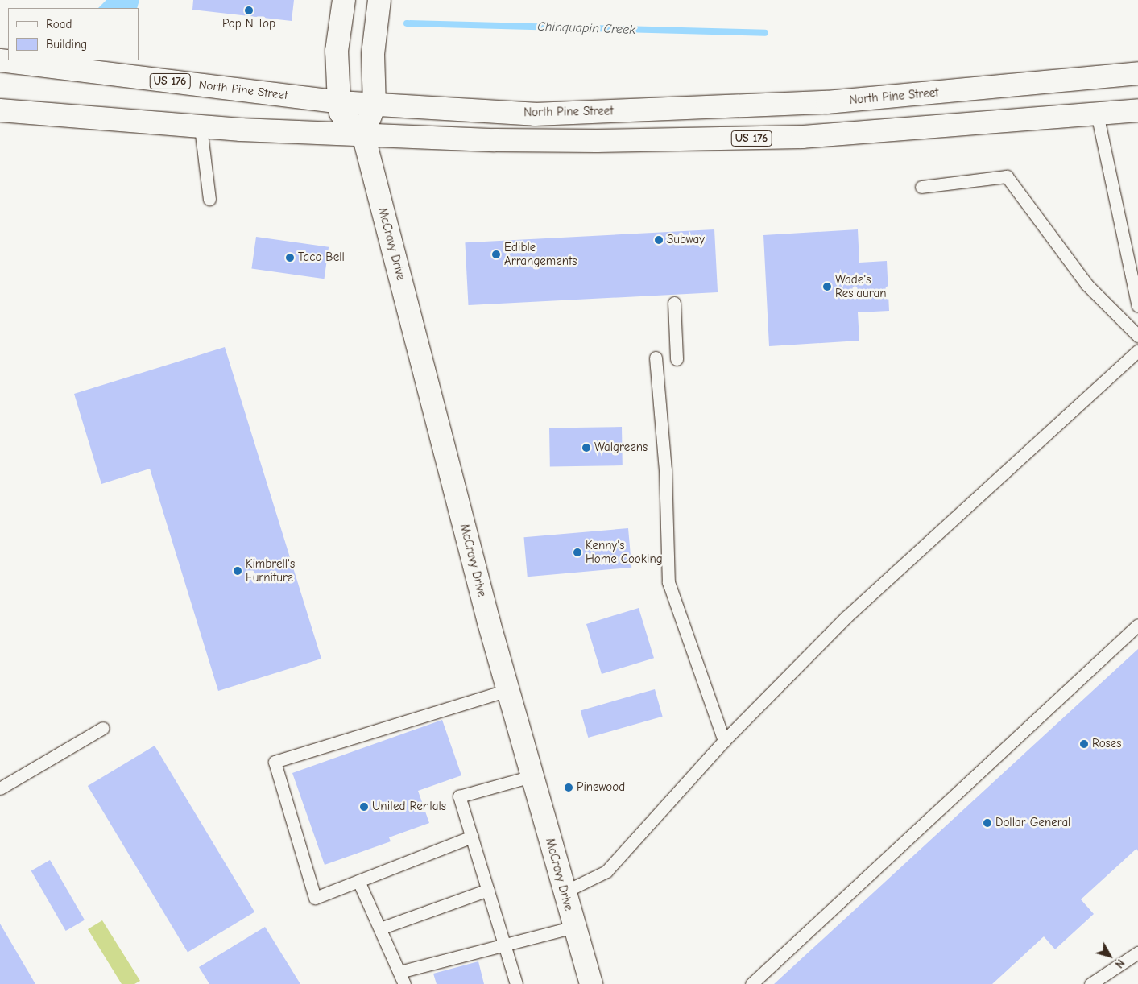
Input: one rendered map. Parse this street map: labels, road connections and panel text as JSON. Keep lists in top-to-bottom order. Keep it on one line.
{"streets":{"main road":["US 176","North Pine Street","McCravy Drive"]},"crossings":[["US 176","McCravy Drive"]],"water":["Chinquapin Creek"],"places":["Pop N Top","Subway","Edible Arrangements","Taco Bell","Wade's Restaurant","Walgreens","Kenny's Home Cooking","Kimbrell's Furniture","Roses","Pinewood","United Rentals","Dollar General"],"legend":["Road","Building"],"north":"bottom right"}
